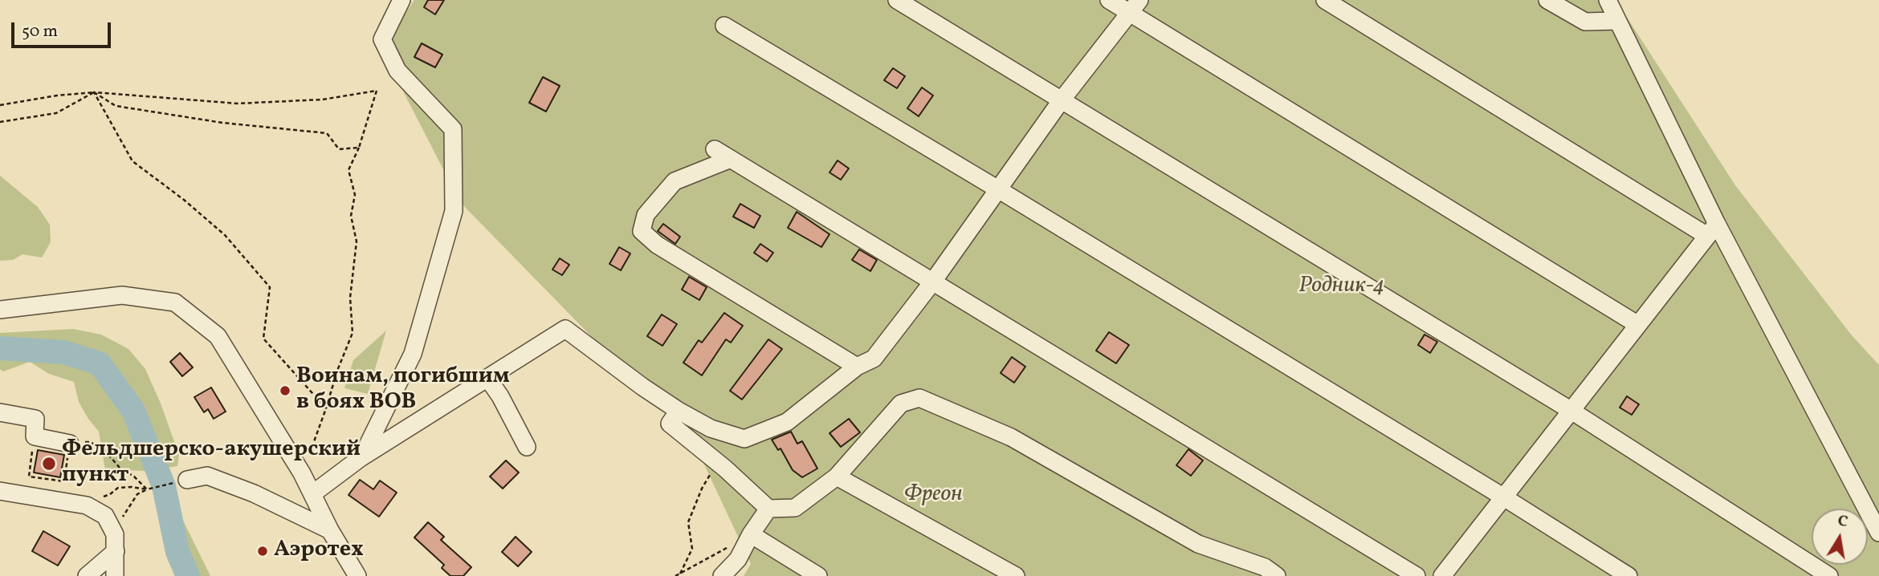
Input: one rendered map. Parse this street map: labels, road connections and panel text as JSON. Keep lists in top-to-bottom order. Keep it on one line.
{"parks":["Родник-4","Фреон"],"places":["Воинам, погибшим в боях ВОВ","Фельдшерско-акушерский пункт","Аэротех"],"scale_bar":"50 m","north":"top"}
